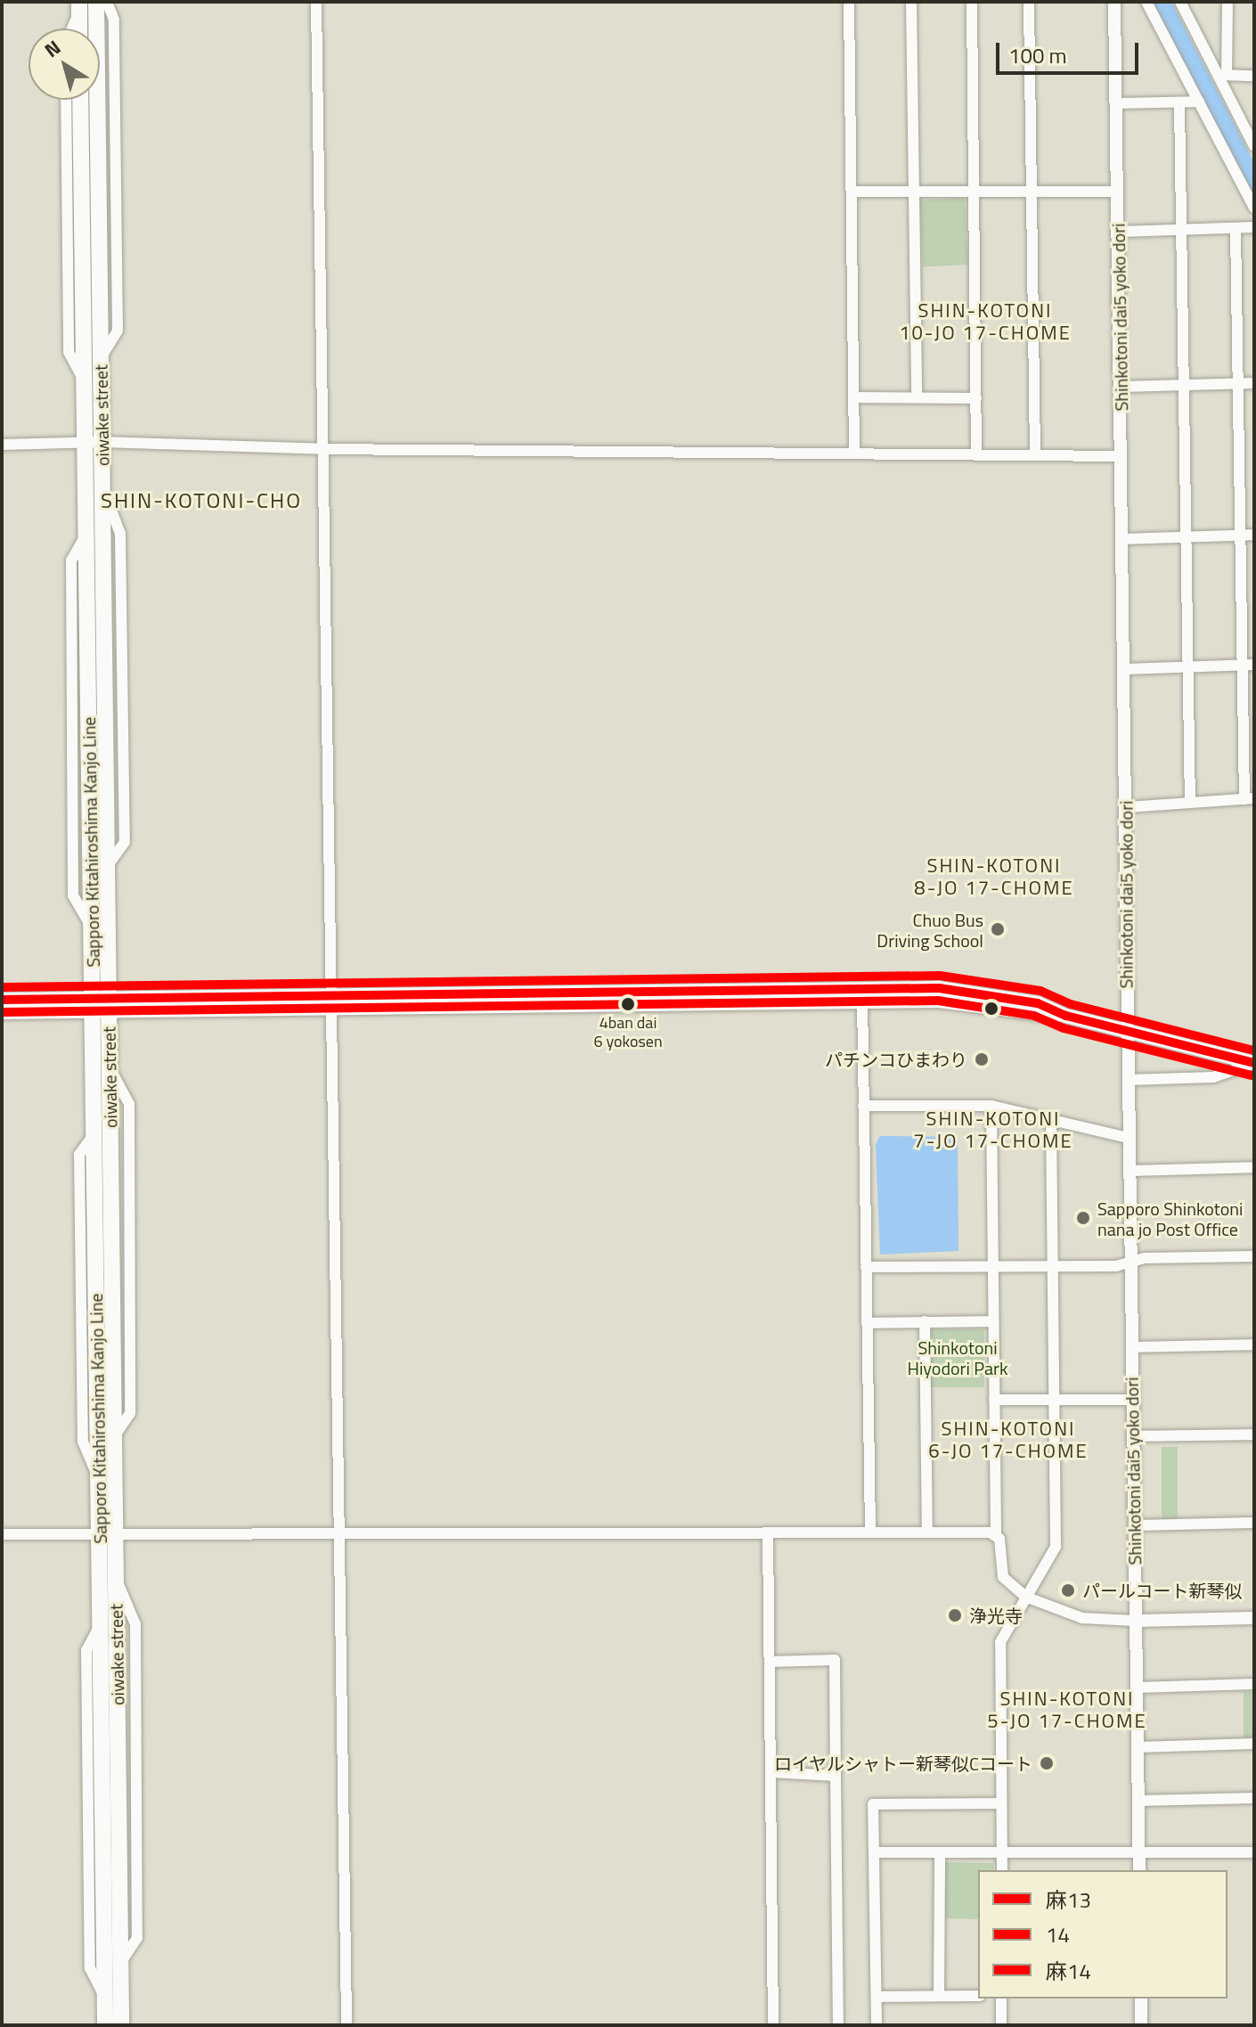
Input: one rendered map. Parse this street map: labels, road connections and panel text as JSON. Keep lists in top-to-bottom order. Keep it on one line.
{"streets":{"main road":["oiwake street","Sapporo Kitahiroshima Kanjo Line"],"street":["Shinkotoni dai5 yoko dori"]},"crossings":[["oiwake street","Sapporo Kitahiroshima Kanjo Line"]],"districts":["SHIN-KOTONI 10-JO 17-CHOME","SHIN-KOTONI-CHO","SHIN-KOTONI 8-JO 17-CHOME","SHIN-KOTONI 7-JO 17-CHOME","SHIN-KOTONI 6-JO 17-CHOME","SHIN-KOTONI 5-JO 17-CHOME"],"parks":["Shinkotoni Hiyodori Park"],"places":["Chuo Bus Driving School","4ban dai 6 yokosen","パチンコひまわり","Sapporo Shinkotoni nana jo Post Office","パールコート新琴似","浄光寺","ロイヤルシャトー新琴似Cコート"],"lines":["transit line 麻14","transit line 麻13","transit line 14"],"legend":["麻13","14","麻14"],"scale_bar":"100 m","north":"top left"}
